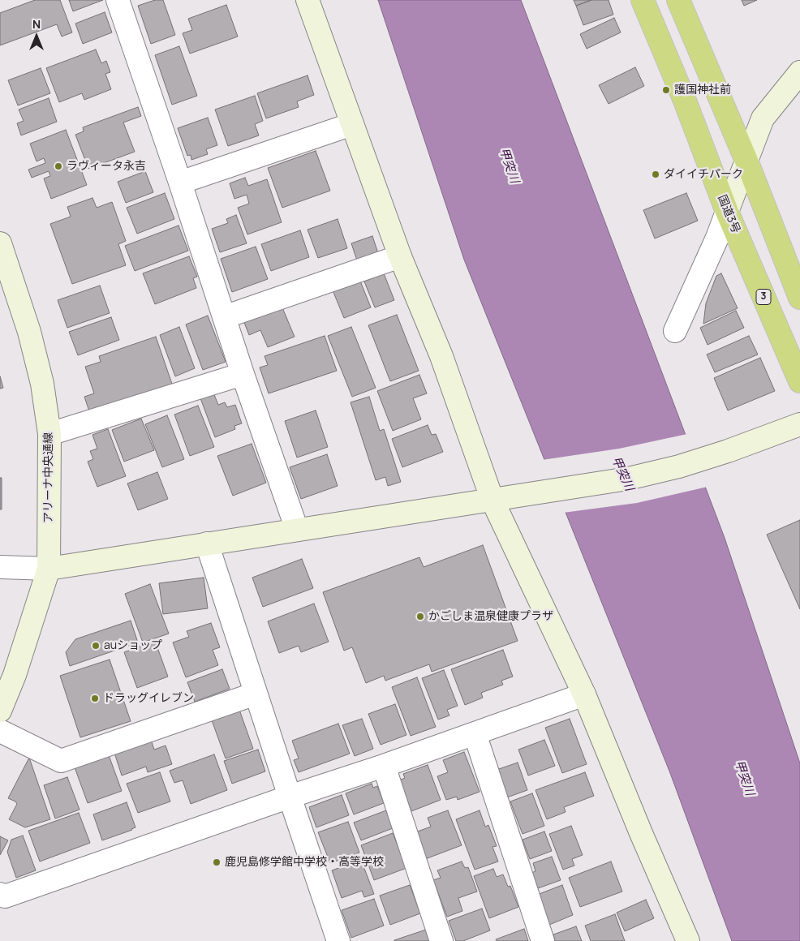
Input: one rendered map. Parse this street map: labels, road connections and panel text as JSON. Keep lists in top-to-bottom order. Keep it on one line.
{"streets":{"highway":["国道3号","3"],"street":["アリーナ中央通線"]},"water":["甲突川"],"places":["護国神社前","ラヴィータ永吉","ダイイチパーク","かごしま温泉健康プラザ","auショップ","ドラッグイレブン","鹿児島修学館中学校・高等学校"],"north":"top"}
